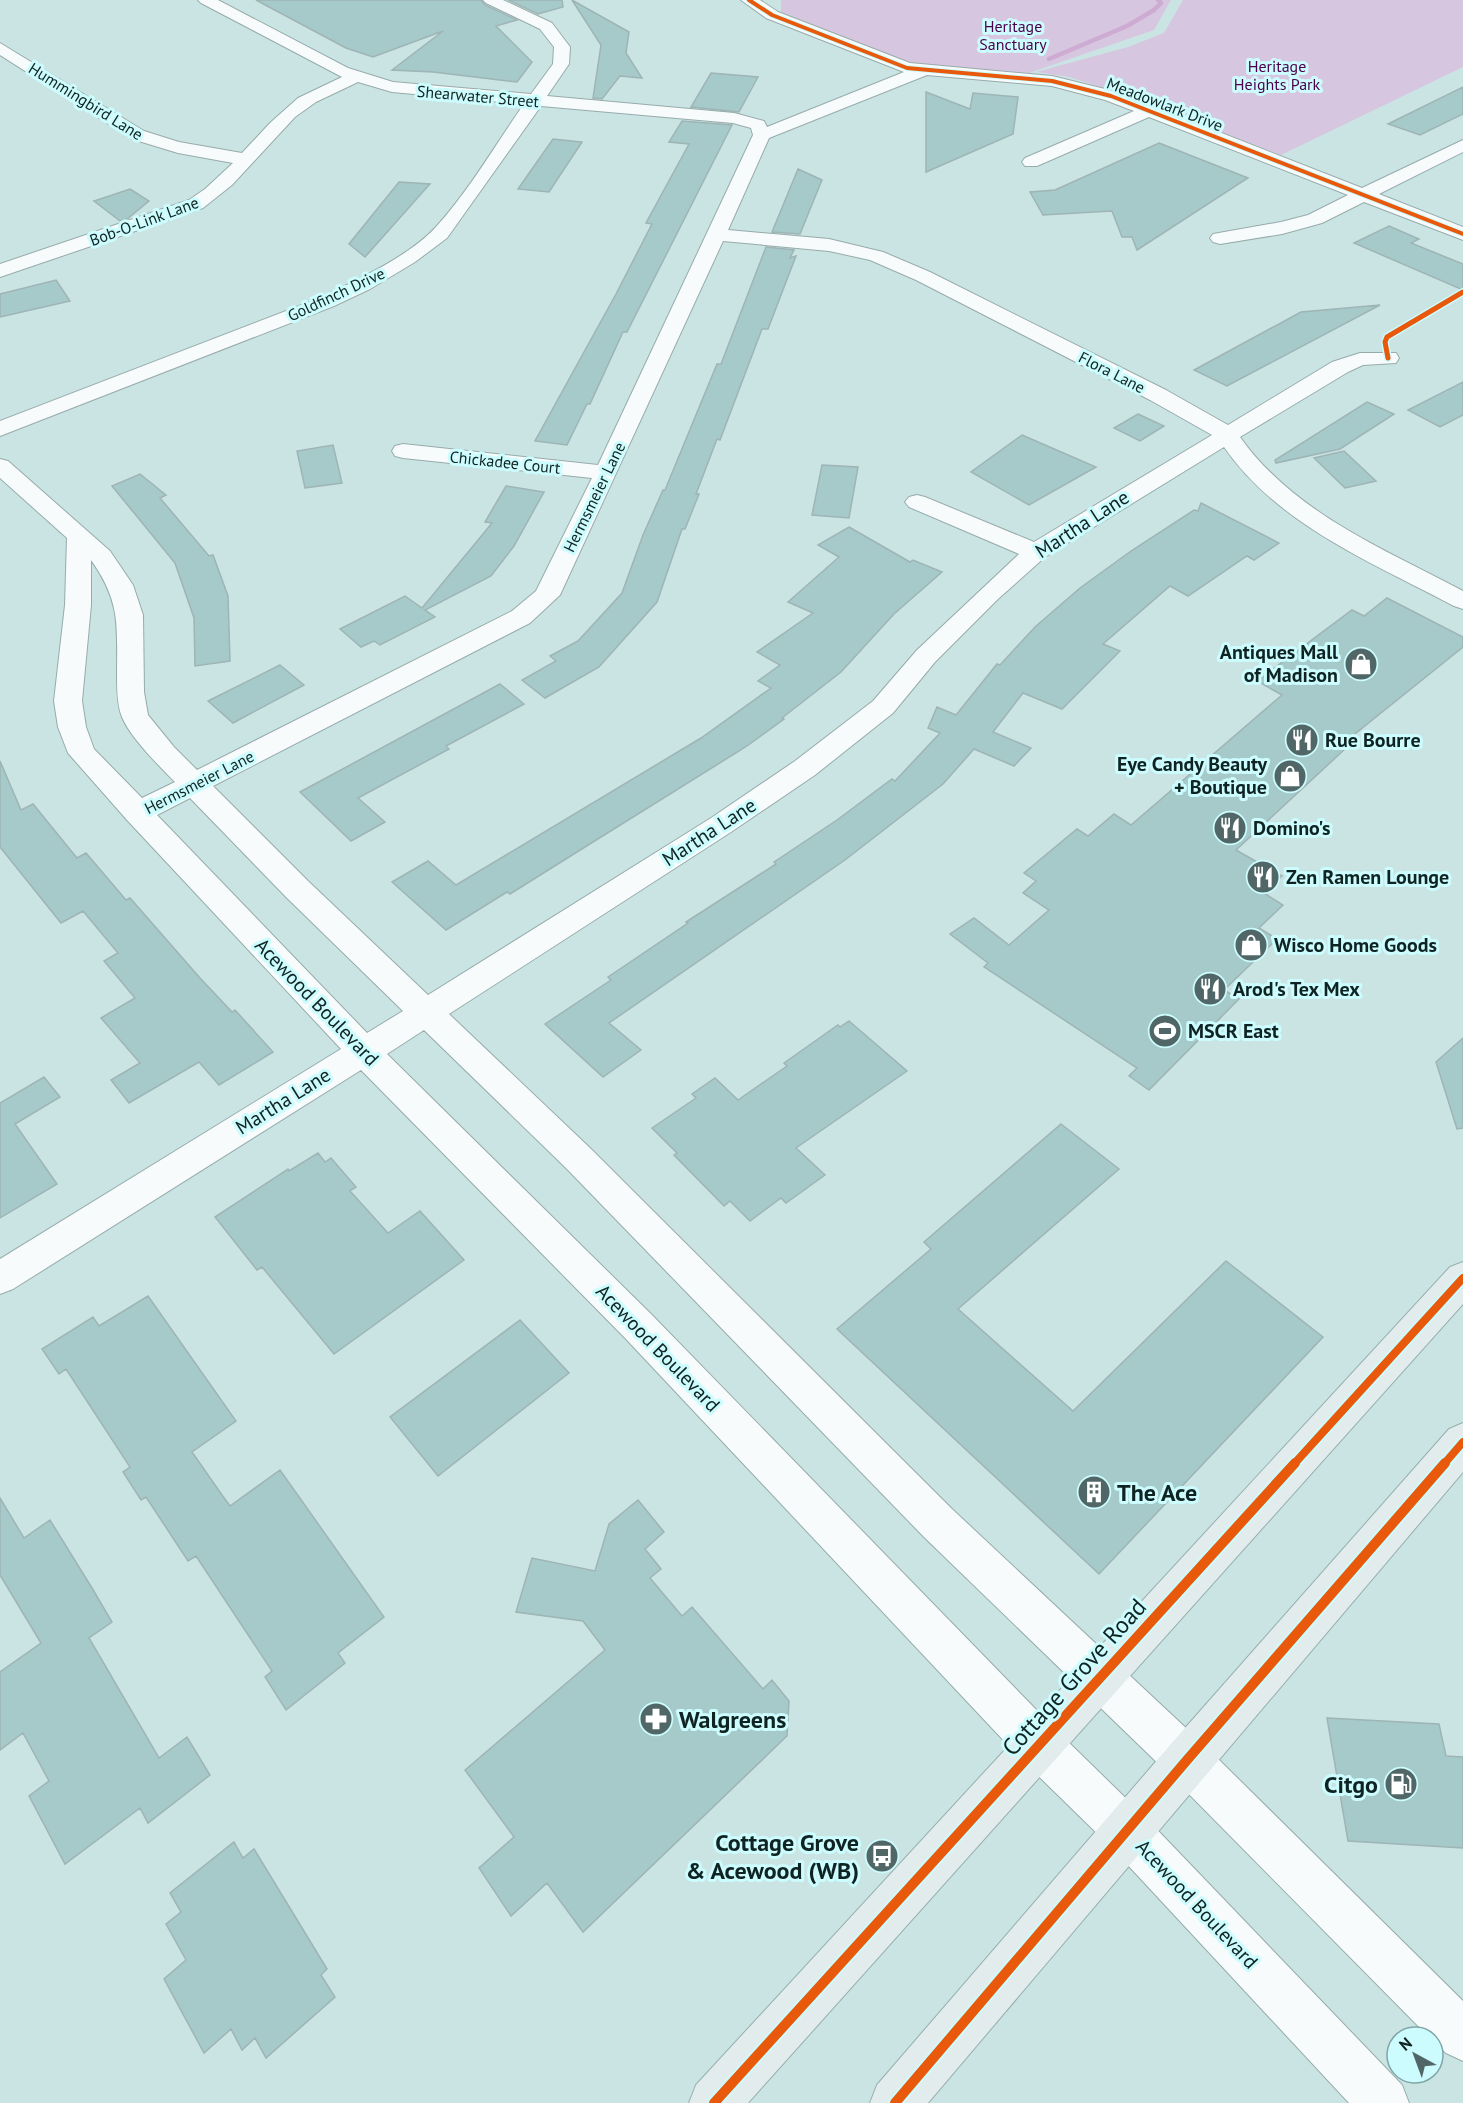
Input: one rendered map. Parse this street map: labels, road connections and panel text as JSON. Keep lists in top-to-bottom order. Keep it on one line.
{"streets":{"main road":["Cottage Grove Road"],"street":["Shearwater Street","Hummingbird Lane","Meadowlark Drive","Bob-O-Link Lane","Goldfinch Drive","Flora Lane","Chickadee Court","Hermsmeier Lane","Martha Lane","Acewood Boulevard"]},"crossings":[["Shearwater Street","Bob-O-Link Lane"],["Shearwater Street","Goldfinch Drive"],["Shearwater Street","Hermsmeier Lane"],["Hummingbird Lane","Bob-O-Link Lane"],["Flora Lane","Hermsmeier Lane"],["Flora Lane","Martha Lane"],["Chickadee Court","Hermsmeier Lane"],["Hermsmeier Lane","Acewood Boulevard"],["Martha Lane","Acewood Boulevard"],["Acewood Boulevard","Cottage Grove Road"]],"parks":["Heritage Sanctuary","Heritage Heights Park"],"places":{"shop":["Antiques Mall of Madison","Eye Candy Beauty + Boutique","Wisco Home Goods"],"restaurant":["Rue Bourre","Domino's","Zen Ramen Lounge","Arod's Tex Mex"],"sports":["MSCR East"],"building":["The Ace"],"pharmacy":["Walgreens"],"fuel station":["Citgo"],"bus stop":["Cottage Grove & Acewood (WB)"]},"north":"top left"}
